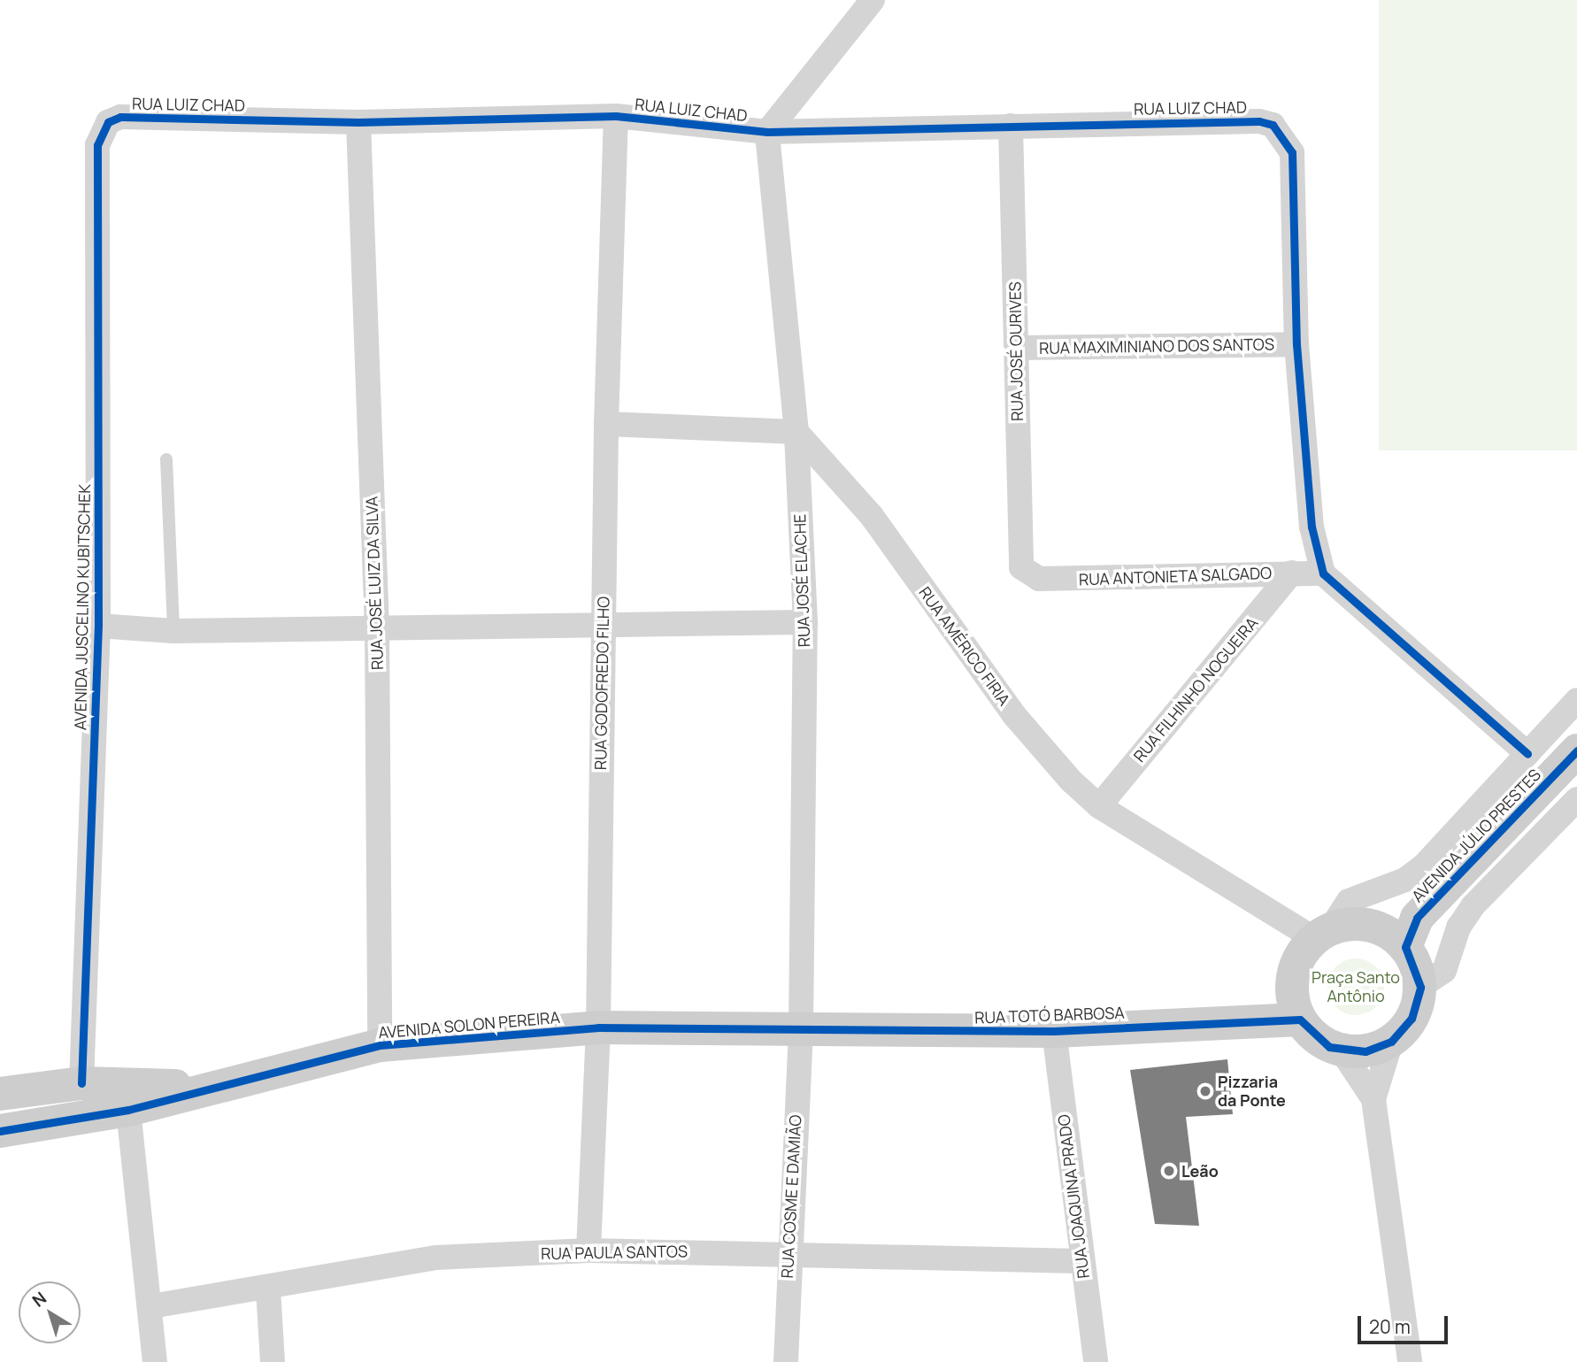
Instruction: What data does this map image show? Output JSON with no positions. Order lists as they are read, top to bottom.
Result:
{
  "streets": {
    "main road": ["AVENIDA JÚLIO PRESTES", "RUA TOTÓ BARBOSA", "AVENIDA SOLON PEREIRA"],
    "street": [
      "RUA LUIZ CHAD",
      "RUA MAXIMINIANO DOS SANTOS",
      "RUA JOSÉ OURIVES",
      "RUA ANTONIETA SALGADO",
      "RUA JOSÉ ELACHE",
      "RUA JOSÉ LUIZ DA SILVA",
      "AVENIDA JUSCELINO KUBITSCHEK",
      "RUA AMÉRICO FIRIA",
      "RUA GODOFREDO FILHO",
      "RUA FILHINHO NOGUEIRA",
      "RUA COSME E DAMIÃO",
      "RUA JOAQUINA PRADO",
      "RUA PAULA SANTOS"
    ]
  },
  "crossings": [
    ["RUA LUIZ CHAD", "RUA MAXIMINIANO DOS SANTOS"],
    ["RUA LUIZ CHAD", "RUA JOSÉ OURIVES"],
    ["RUA LUIZ CHAD", "RUA JOSÉ ELACHE"],
    ["RUA LUIZ CHAD", "RUA JOSÉ LUIZ DA SILVA"],
    ["RUA LUIZ CHAD", "AVENIDA JUSCELINO KUBITSCHEK"],
    ["RUA LUIZ CHAD", "RUA GODOFREDO FILHO"],
    ["RUA MAXIMINIANO DOS SANTOS", "RUA JOSÉ OURIVES"],
    ["RUA JOSÉ OURIVES", "RUA ANTONIETA SALGADO"],
    ["RUA ANTONIETA SALGADO", "RUA FILHINHO NOGUEIRA"],
    ["RUA JOSÉ ELACHE", "RUA AMÉRICO FIRIA"],
    ["RUA JOSÉ ELACHE", "RUA TOTÓ BARBOSA"],
    ["RUA JOSÉ ELACHE", "AVENIDA SOLON PEREIRA"],
    ["RUA JOSÉ ELACHE", "RUA COSME E DAMIÃO"],
    ["RUA JOSÉ LUIZ DA SILVA", "AVENIDA SOLON PEREIRA"],
    ["AVENIDA JUSCELINO KUBITSCHEK", "AVENIDA SOLON PEREIRA"],
    ["RUA AMÉRICO FIRIA", "RUA FILHINHO NOGUEIRA"],
    ["RUA AMÉRICO FIRIA", "AVENIDA JÚLIO PRESTES"],
    ["RUA AMÉRICO FIRIA", "RUA TOTÓ BARBOSA"],
    ["RUA GODOFREDO FILHO", "AVENIDA SOLON PEREIRA"],
    ["RUA GODOFREDO FILHO", "RUA PAULA SANTOS"],
    ["AVENIDA JÚLIO PRESTES", "RUA TOTÓ BARBOSA"],
    ["RUA TOTÓ BARBOSA", "AVENIDA SOLON PEREIRA"],
    ["RUA TOTÓ BARBOSA", "RUA COSME E DAMIÃO"],
    ["RUA TOTÓ BARBOSA", "RUA JOAQUINA PRADO"],
    ["AVENIDA SOLON PEREIRA", "RUA COSME E DAMIÃO"],
    ["RUA COSME E DAMIÃO", "RUA PAULA SANTOS"],
    ["RUA JOAQUINA PRADO", "RUA PAULA SANTOS"]
  ],
  "parks": ["Praça Santo Antônio"],
  "places": ["Pizzaria da Ponte", "Leão"],
  "scale_bar": "20 m",
  "north": "top left"
}
